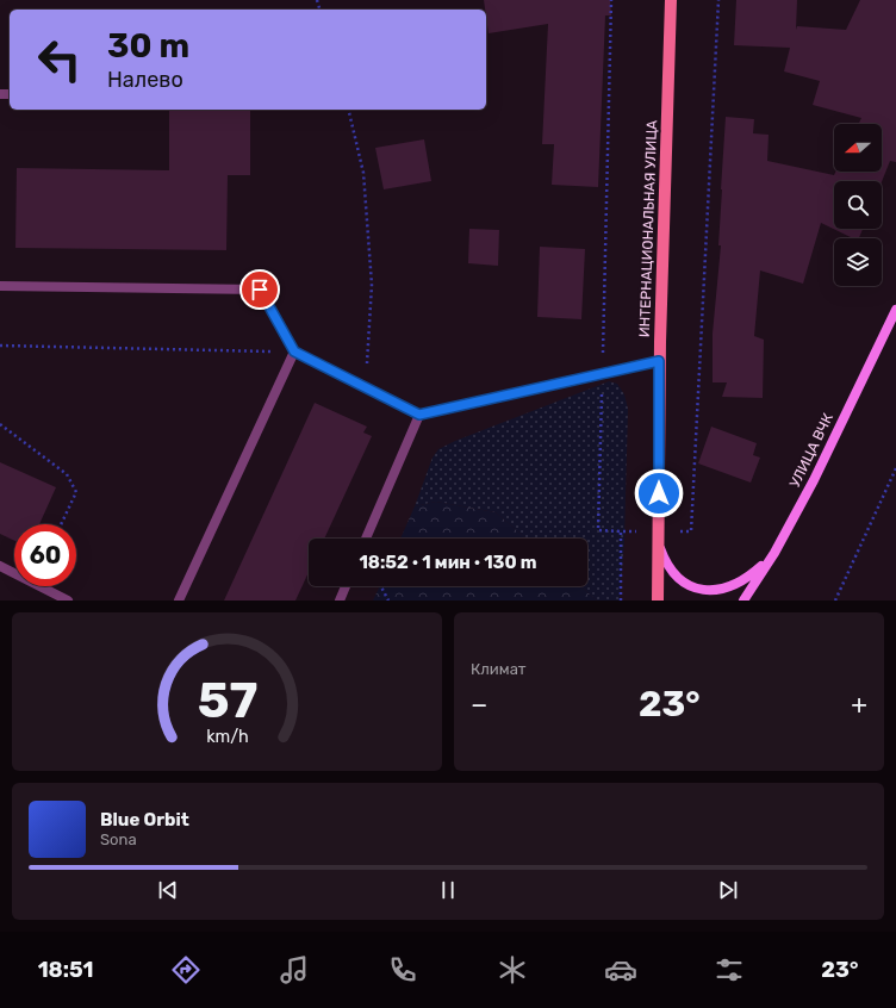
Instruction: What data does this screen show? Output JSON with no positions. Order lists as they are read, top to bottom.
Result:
{
  "streets": {
    "main road": ["ИНТЕРНАЦИОНАЛЬНАЯ УЛИЦА", "УЛИЦА ВЧК"]
  },
  "north": "left",
  "page": {
    "turn": ["30 m", "Налево"],
    "limit": "60",
    "trip": "18:52 · 1 мин · 130 m",
    "tile": "Климат",
    "heat": ["−", "23°", "+"],
    "song": ["Blue Orbit", "Sona"],
    "tabs": ["18:51", "23°"],
    "gauge": ["57", "km/h"]
  }
}
